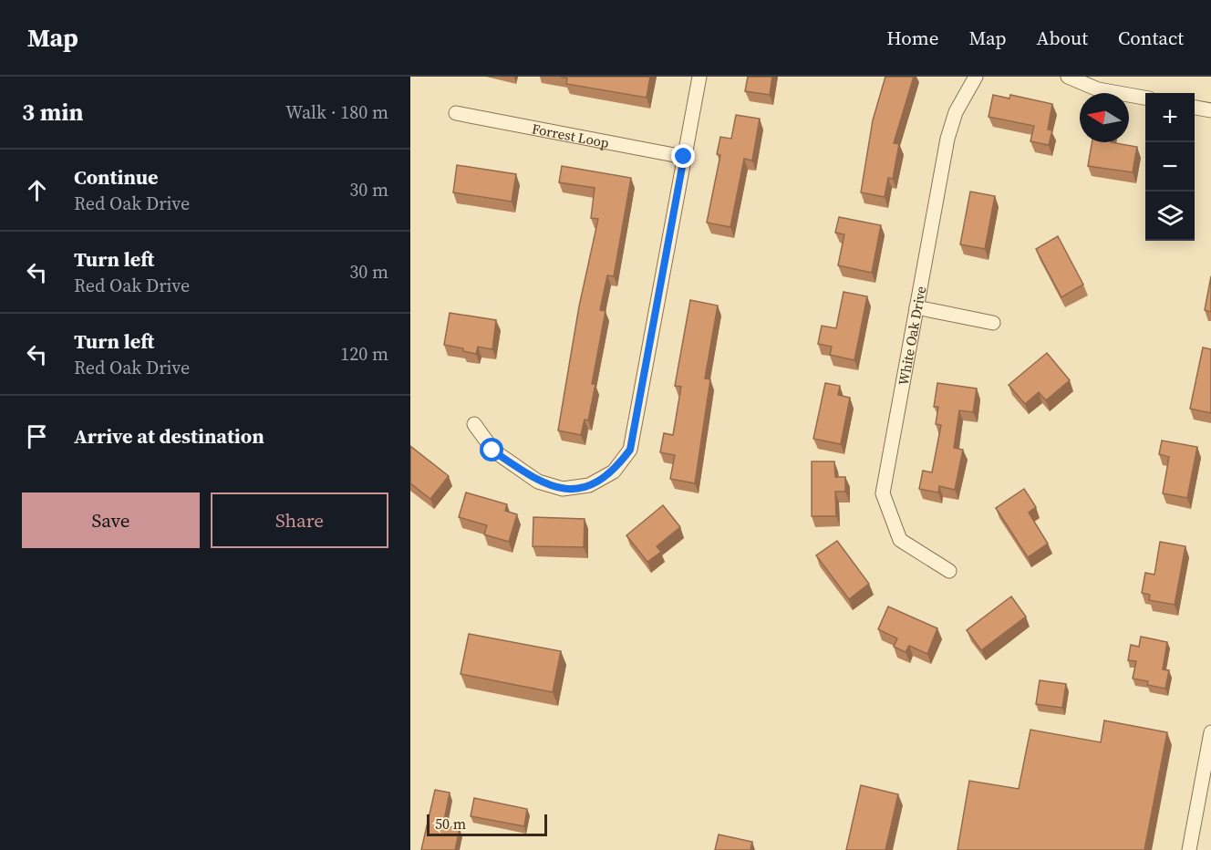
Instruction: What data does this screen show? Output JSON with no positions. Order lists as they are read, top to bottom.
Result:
{
  "streets": {
    "street": ["Forrest Loop", "White Oak Drive"]
  },
  "scale_bar": "50 m",
  "north": "left",
  "page": {
    "header": "Map",
    "nav": [
      "Home",
      "Map",
      "About",
      "Contact"
    ],
    "heading": ["3 min", "Walk · 180 m"],
    "map_buttons": ["+", "−"],
    "list": [
      ["Continue", "Red Oak Drive", "30 m"],
      ["Turn left", "Red Oak Drive", "30 m"],
      ["Turn left", "Red Oak Drive", "120 m"],
      "Arrive at destination"
    ],
    "buttons": ["Save", "Share"],
    "scale": "50 m"
  }
}
